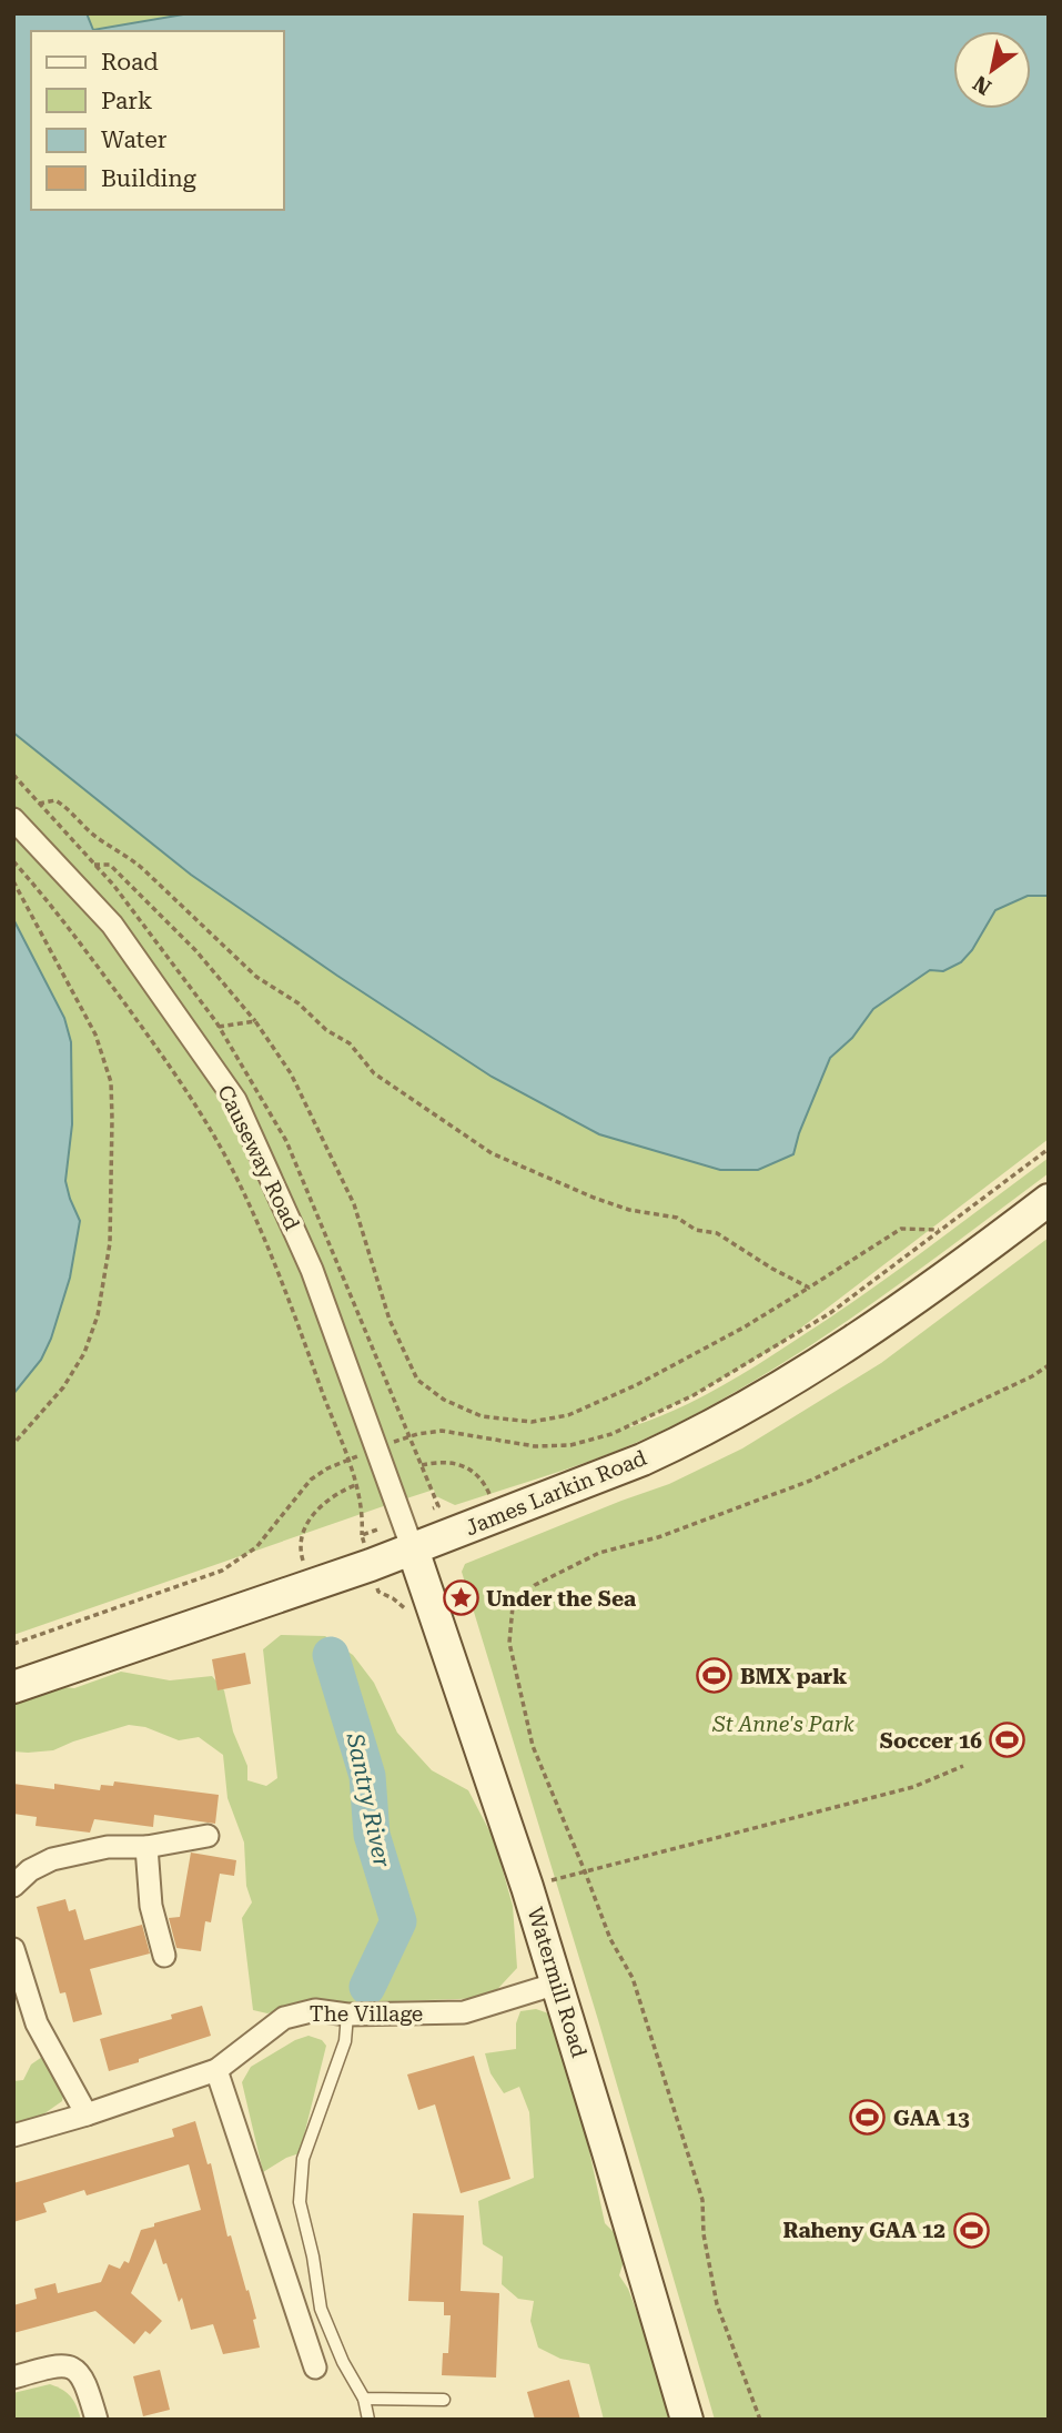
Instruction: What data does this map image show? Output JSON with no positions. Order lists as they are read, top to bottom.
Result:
{
  "streets": {
    "main road": ["James Larkin Road", "Watermill Road"],
    "street": ["Causeway Road", "The Village"]
  },
  "crossings": [
    ["Causeway Road", "James Larkin Road"],
    ["Causeway Road", "Watermill Road"],
    ["James Larkin Road", "Watermill Road"],
    ["Watermill Road", "The Village"]
  ],
  "water": ["Santry River"],
  "parks": ["St Anne's Park"],
  "places": {
    "place": ["Under the Sea"],
    "sports": [
      "BMX park",
      "Soccer 16",
      "GAA 13",
      "Raheny GAA 12"
    ]
  },
  "legend": [
    "Road",
    "Park",
    "Water",
    "Building"
  ],
  "north": "bottom left"
}
